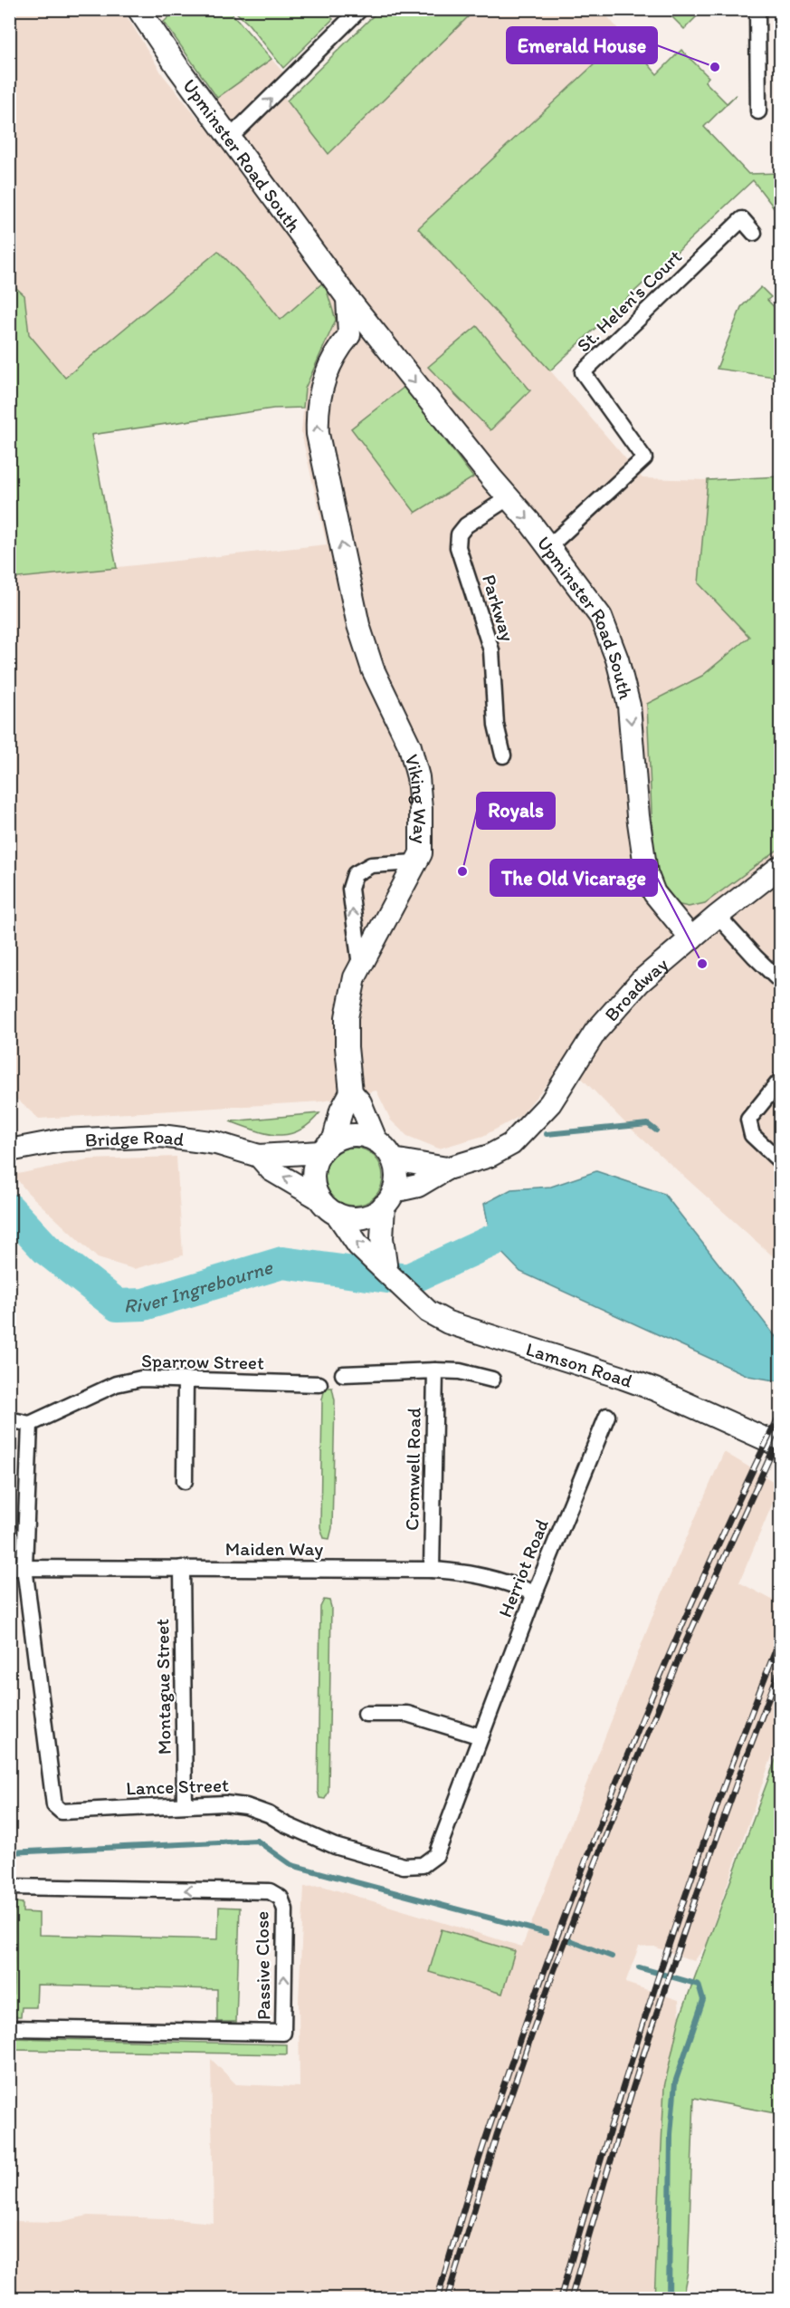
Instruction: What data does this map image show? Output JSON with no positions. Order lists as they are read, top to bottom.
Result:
{
  "streets": {
    "street": [
      "Upminster Road South",
      "St. Helen's Court",
      "Parkway",
      "Viking Way",
      "Broadway",
      "Bridge Road",
      "Sparrow Street",
      "Lamson Road",
      "Cromwell Road",
      "Maiden Way",
      "Herriot Road",
      "Montague Street",
      "Lance Street",
      "Passive Close"
    ]
  },
  "crossings": [
    ["Upminster Road South", "St. Helen's Court"],
    ["Upminster Road South", "Parkway"],
    ["Upminster Road South", "Broadway"],
    ["Bridge Road", "Lamson Road"],
    ["Cromwell Road", "Maiden Way"],
    ["Maiden Way", "Herriot Road"],
    ["Maiden Way", "Montague Street"],
    ["Maiden Way", "Lance Street"],
    ["Herriot Road", "Lance Street"],
    ["Montague Street", "Lance Street"]
  ],
  "one_way": ["Upminster Road South", "Viking Way"],
  "water": ["River Ingrebourne"],
  "places": ["Emerald House", "Royals", "The Old Vicarage"]
}
